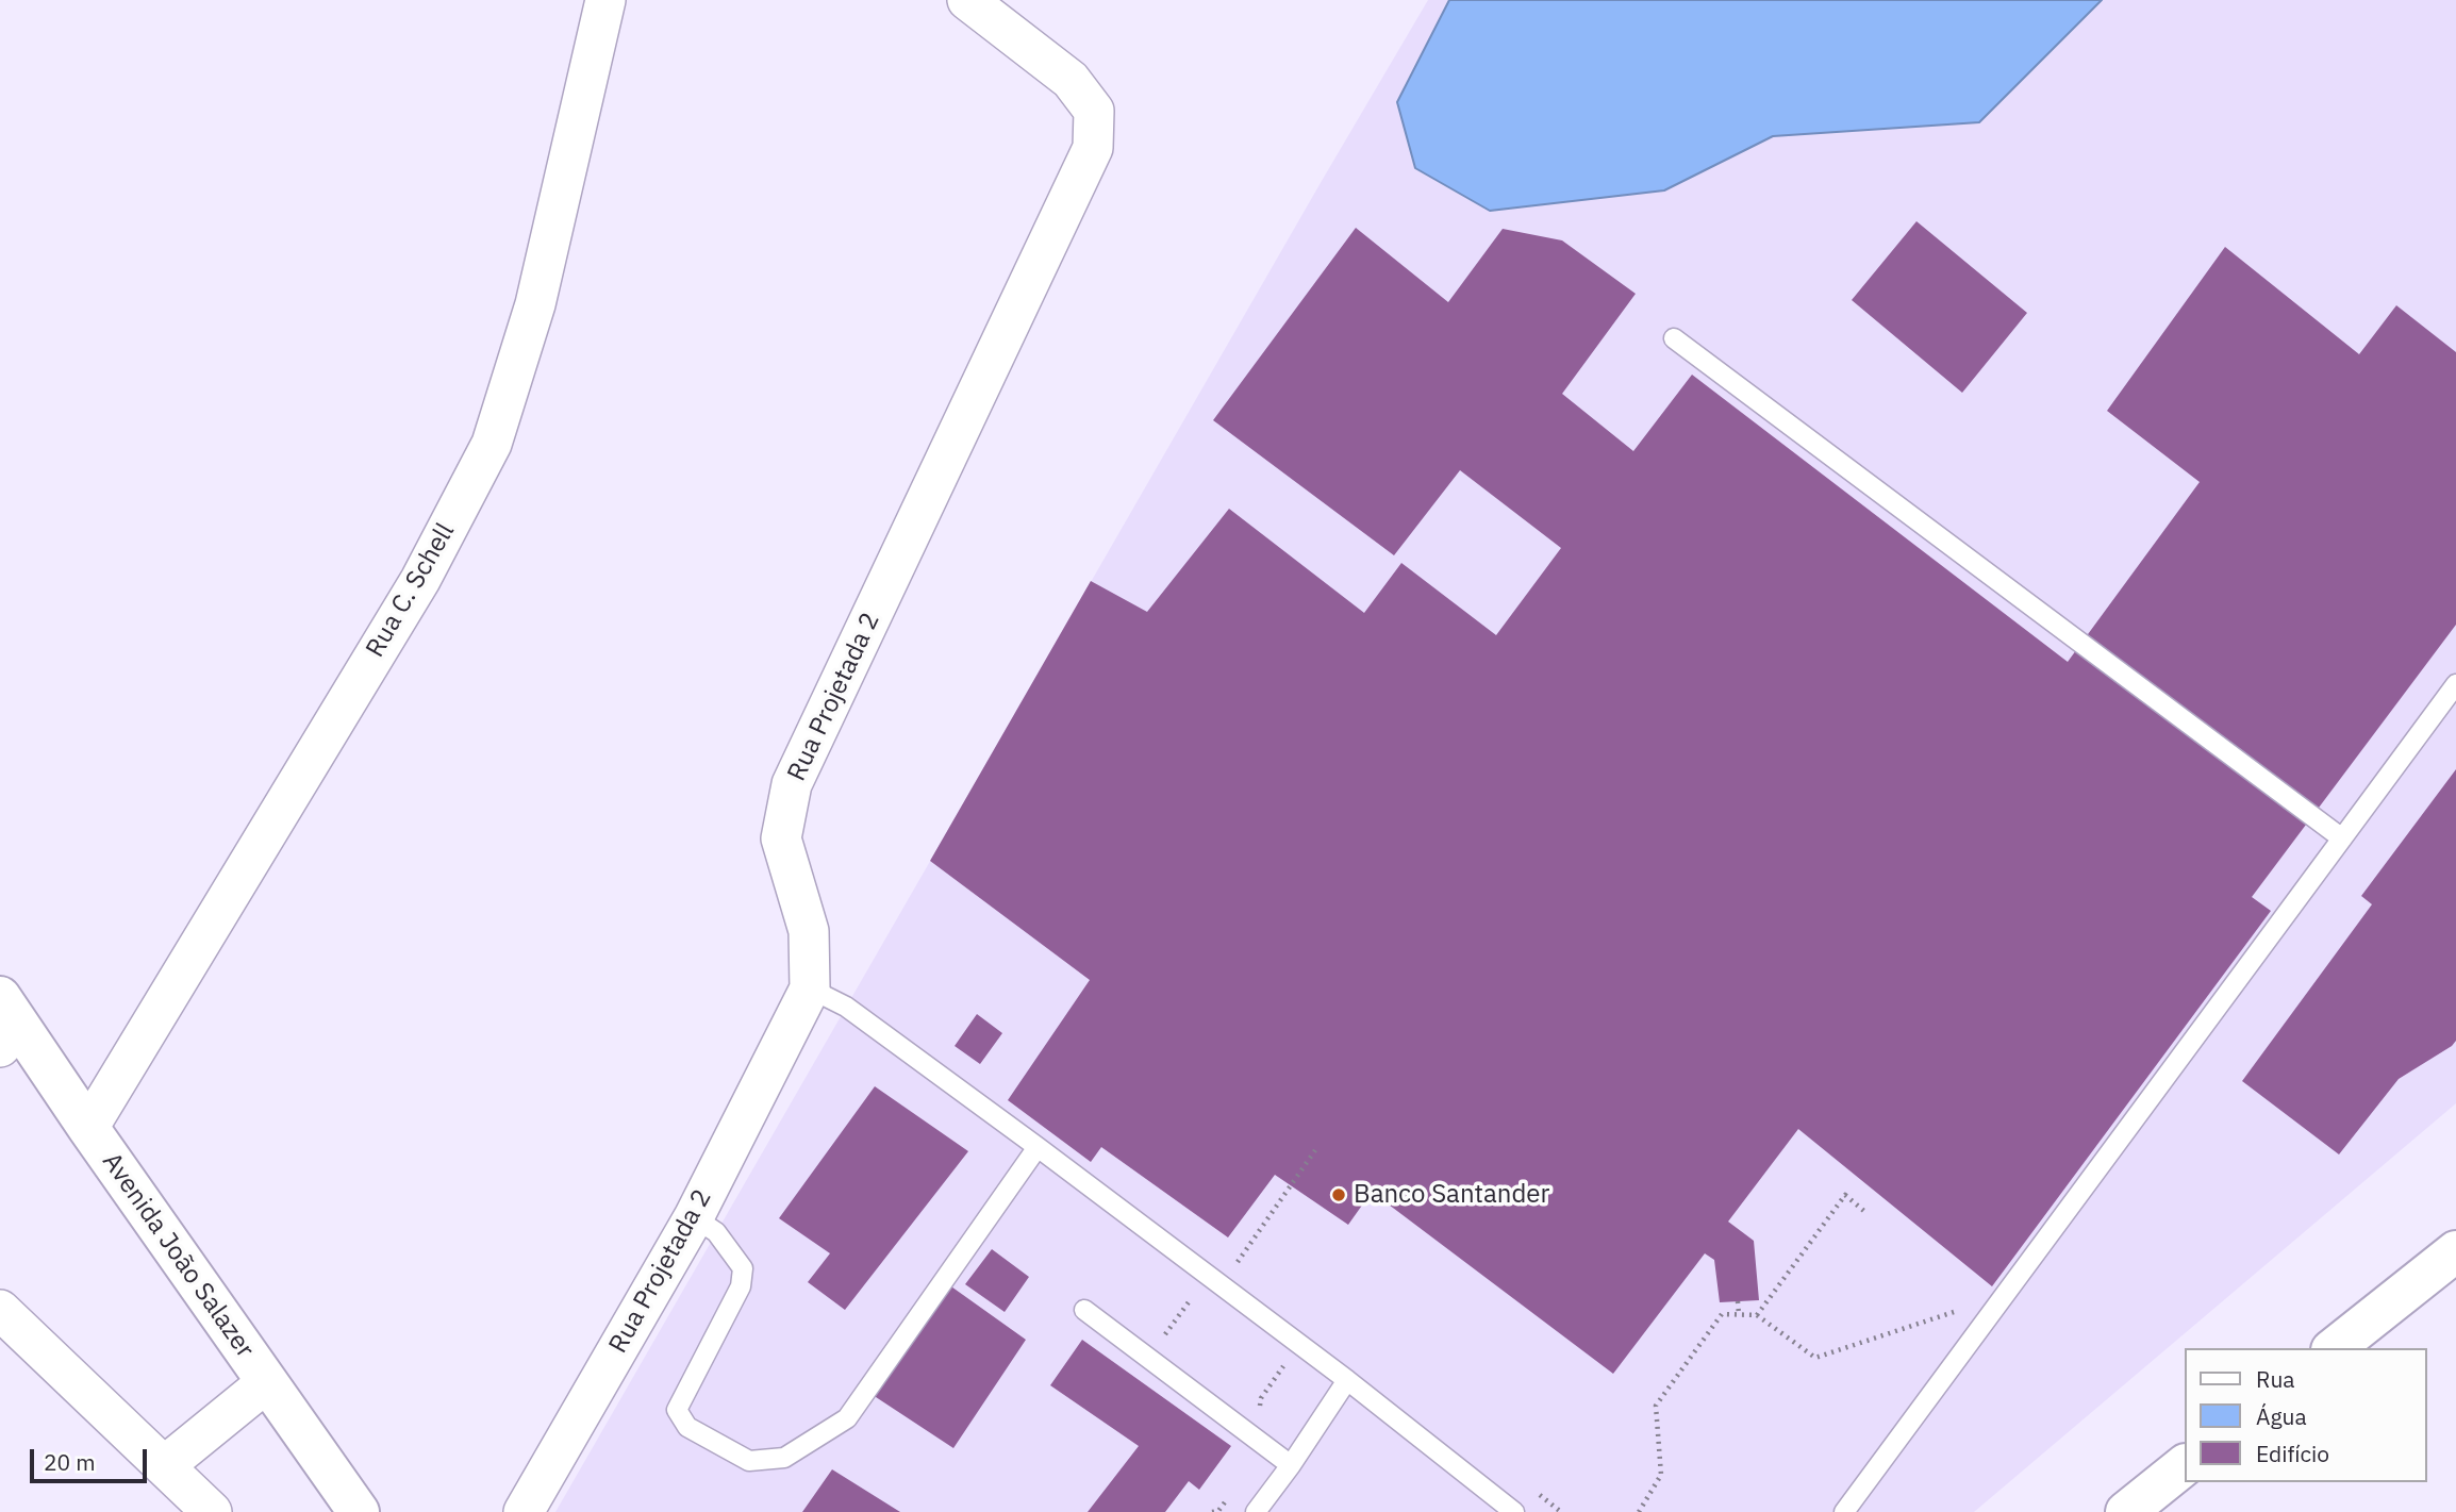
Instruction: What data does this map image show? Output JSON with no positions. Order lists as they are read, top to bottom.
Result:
{
  "streets": {
    "street": ["Rua C. Schell", "Rua Projetada 2", "Avenida João Salazer"]
  },
  "crossings": [
    ["Rua C. Schell", "Avenida João Salazer"]
  ],
  "places": ["Banco Santander"],
  "legend": ["Rua", "Água", "Edifício"],
  "scale_bar": "20 m"
}
